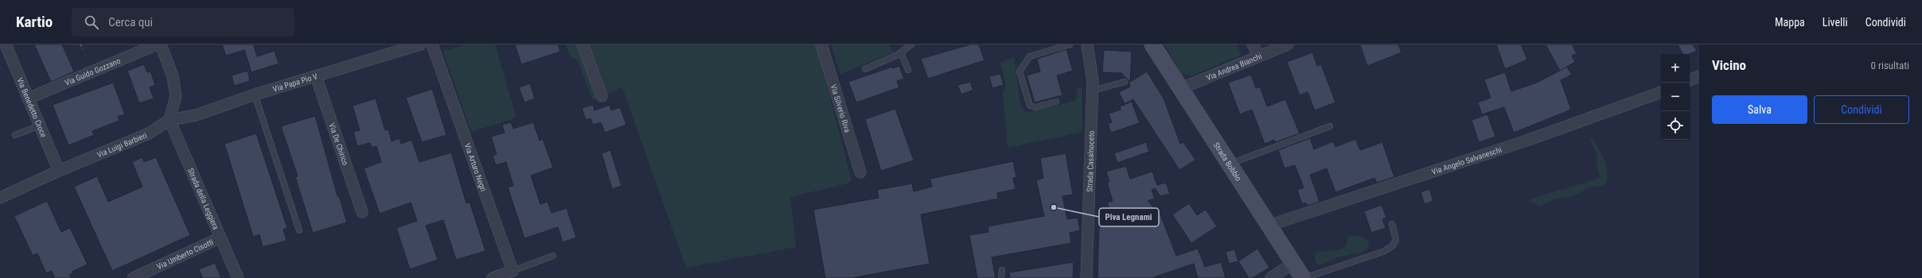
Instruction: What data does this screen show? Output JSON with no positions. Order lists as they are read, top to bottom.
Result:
{
  "streets": {
    "main road": ["Strada Bobbio"],
    "street": [
      "Via Andrea Bianchi",
      "Via Guido Gozzano",
      "Via Papa Pio V",
      "Via Benedetto Croce",
      "Via Silverio Riva",
      "Via Luigi Barbieri",
      "Via De Chirico",
      "Via Angelo Salvaneschi",
      "Strada Casalnoceto",
      "Via Arturo Negri",
      "Strada della Leggiera",
      "Via Umberto Cisotti"
    ]
  },
  "crossings": [
    ["Via Andrea Bianchi", "Strada Bobbio"],
    ["Via Guido Gozzano", "Via Benedetto Croce"],
    ["Via Papa Pio V", "Via Luigi Barbieri"],
    ["Via Papa Pio V", "Via De Chirico"],
    ["Via Papa Pio V", "Strada della Leggiera"],
    ["Via Benedetto Croce", "Via Luigi Barbieri"],
    ["Via Luigi Barbieri", "Strada della Leggiera"],
    ["Via Angelo Salvaneschi", "Strada Bobbio"],
    ["Strada della Leggiera", "Via Umberto Cisotti"]
  ],
  "places": ["Piva Legnami"],
  "page": {
    "header": "Kartio",
    "search": "Cerca qui",
    "nav": ["Mappa", "Livelli", "Condividi"],
    "heading": ["Vicino", "0 risultati"],
    "map_buttons": ["+", "−"],
    "buttons": ["Salva", "Condividi"]
  }
}
